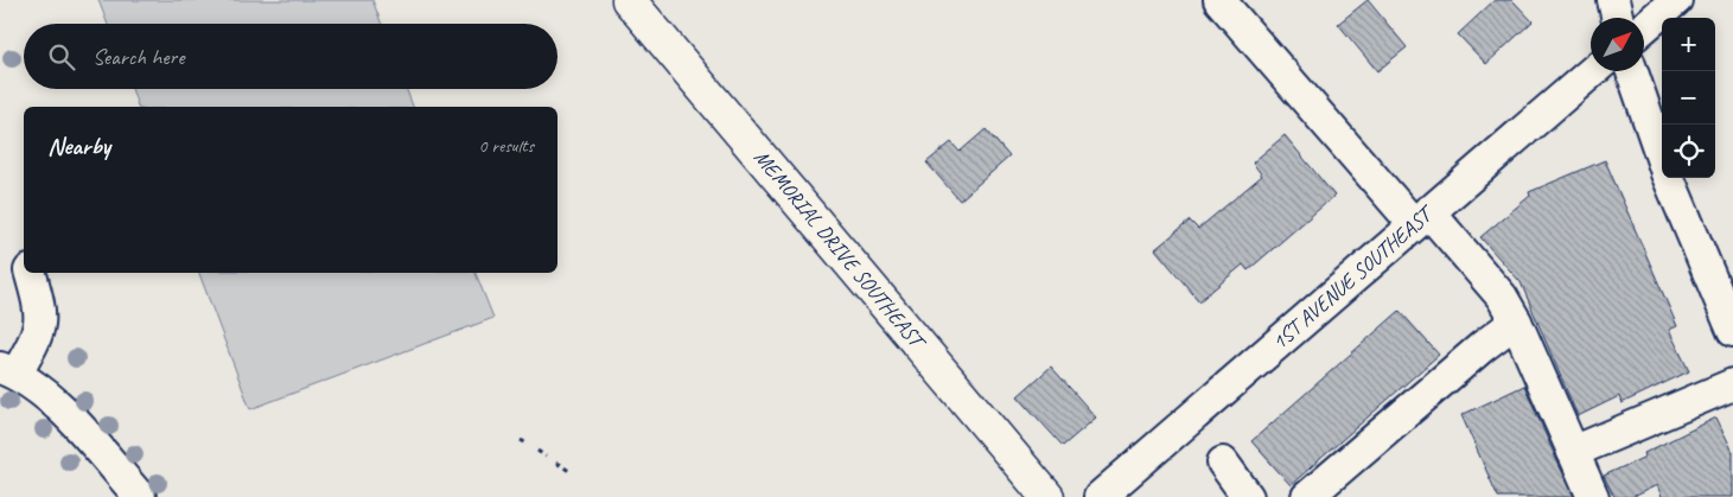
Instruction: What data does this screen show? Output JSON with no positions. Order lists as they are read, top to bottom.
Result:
{
  "streets": {
    "main road": ["MEMORIAL DRIVE SOUTHEAST"],
    "street": ["1ST AVENUE SOUTHEAST"]
  },
  "north": "top right",
  "page": {
    "map_buttons": ["+", "−"],
    "search": "Search here",
    "heading": ["Nearby", "0 results"]
  }
}
